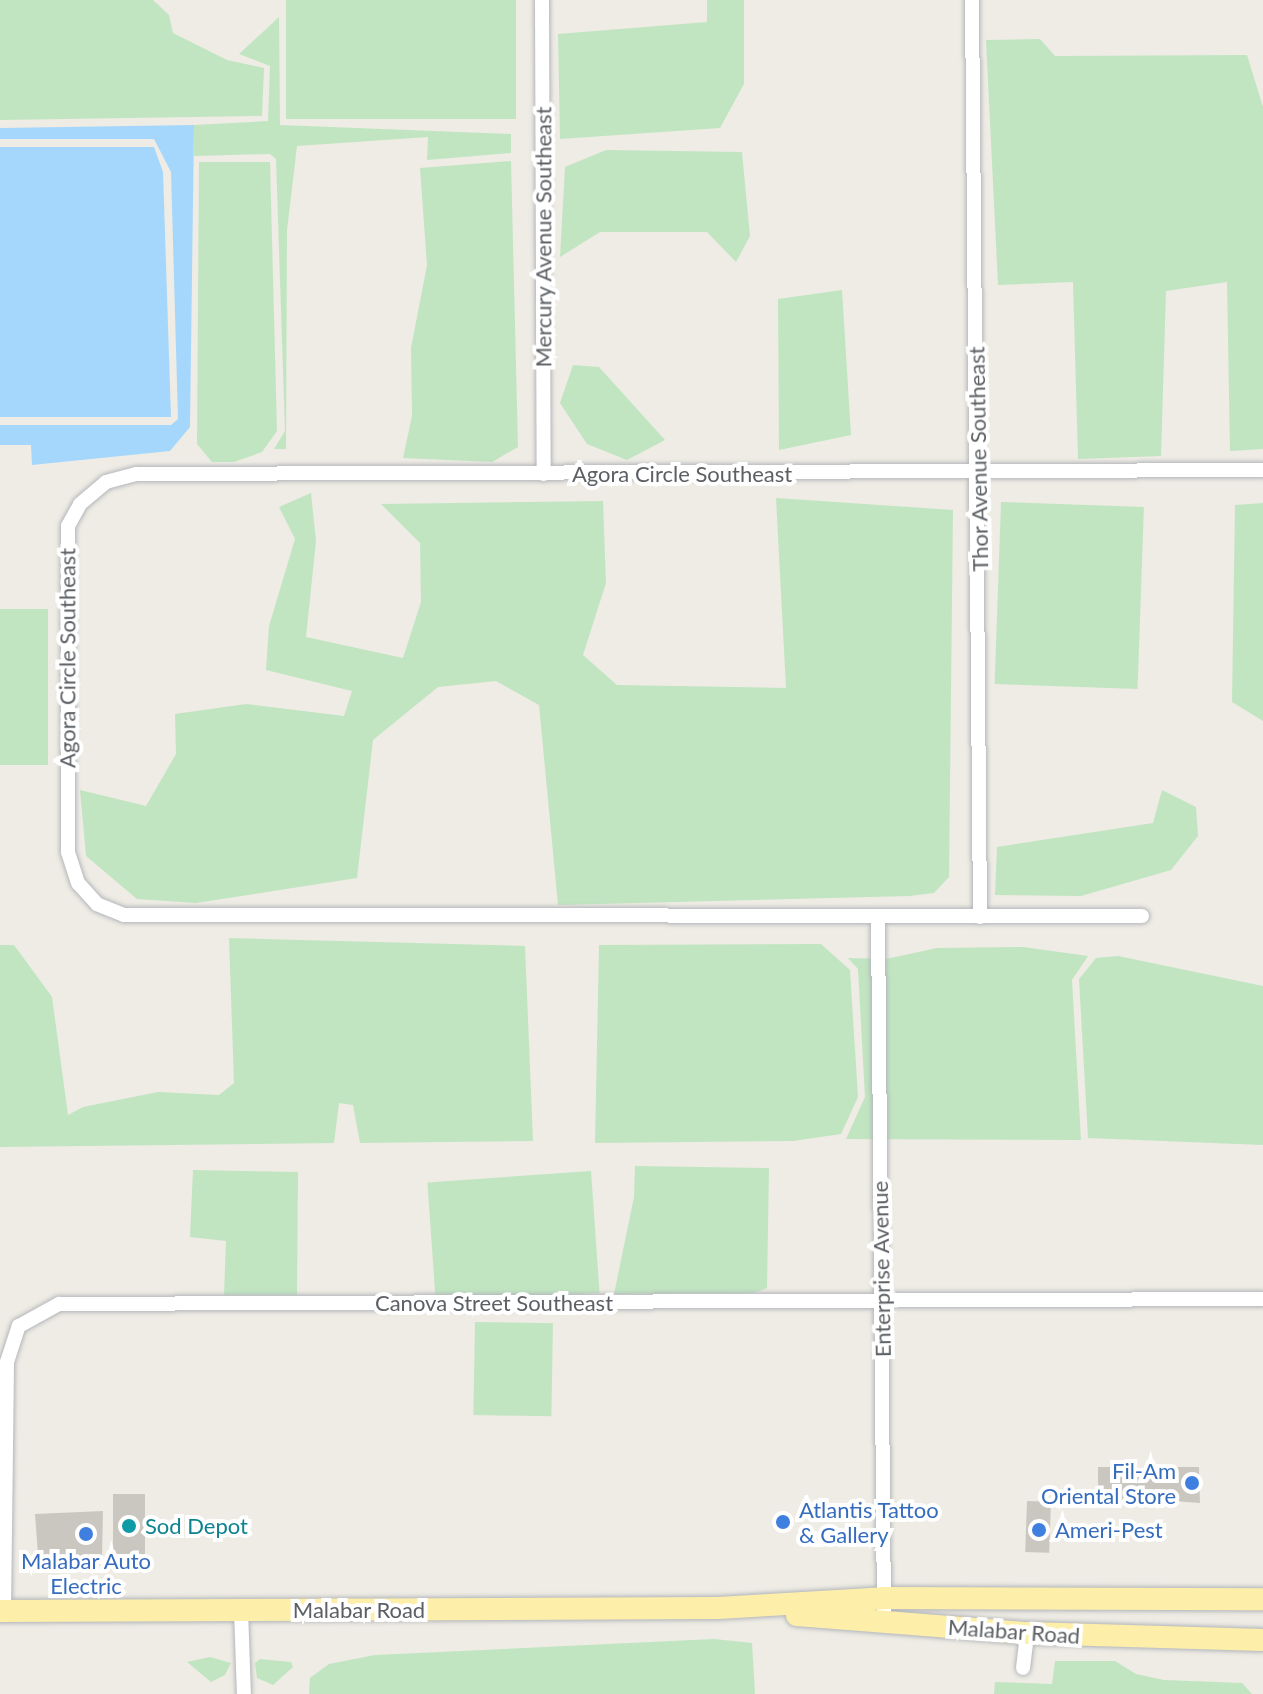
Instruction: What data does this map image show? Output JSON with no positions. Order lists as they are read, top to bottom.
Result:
{
  "streets": {
    "main road": ["Malabar Road"],
    "street": [
      "Mercury Avenue Southeast",
      "Thor Avenue Southeast",
      "Agora Circle Southeast",
      "Enterprise Avenue",
      "Canova Street Southeast"
    ]
  },
  "crossings": [
    ["Mercury Avenue Southeast", "Agora Circle Southeast"],
    ["Thor Avenue Southeast", "Agora Circle Southeast"],
    ["Agora Circle Southeast", "Enterprise Avenue"],
    ["Enterprise Avenue", "Canova Street Southeast"],
    ["Enterprise Avenue", "Malabar Road"],
    ["Canova Street Southeast", "Malabar Road"]
  ],
  "places": [
    "Fil-Am Oriental Store",
    "Atlantis Tattoo & Gallery",
    "Sod Depot",
    "Ameri-Pest",
    "Malabar Auto Electric"
  ]
}
